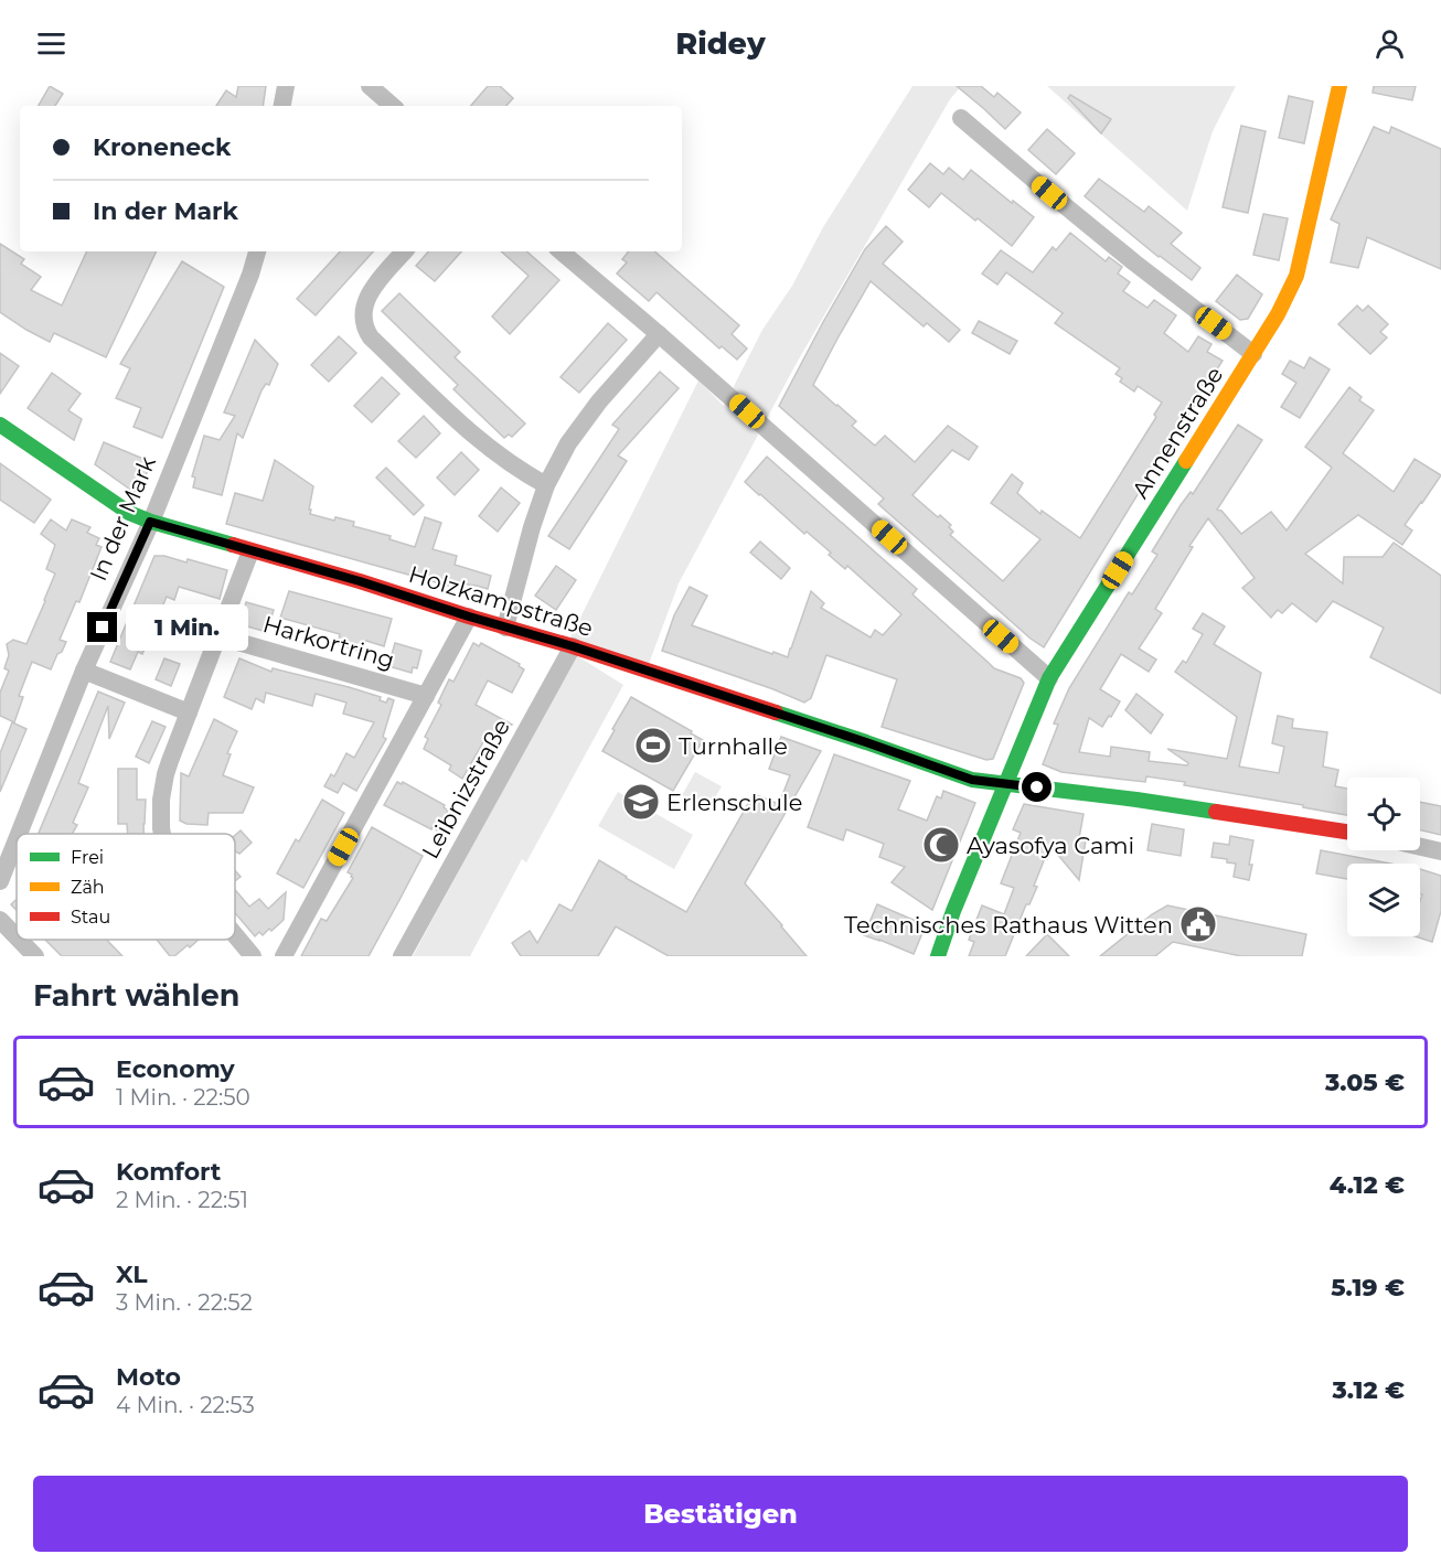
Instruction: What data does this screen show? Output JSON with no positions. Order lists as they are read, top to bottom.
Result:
{
  "streets": {
    "street": [
      "Annenstraße",
      "In der Mark",
      "Holzkampstraße",
      "Harkortring",
      "Leibnizstraße"
    ]
  },
  "crossings": [
    ["Annenstraße", "Holzkampstraße"],
    ["In der Mark", "Holzkampstraße"],
    ["Holzkampstraße", "Leibnizstraße"]
  ],
  "places": {
    "sports": ["Turnhalle"],
    "school or university": ["Erlenschule"],
    "mosque": ["Ayasofya Cami"],
    "public building": ["Technisches Rathaus Witten"]
  },
  "legend": ["Frei", "Zäh", "Stau"],
  "page": {
    "header": "Ridey",
    "banner": ["Kroneneck", "In der Mark"],
    "bubble": "1 Min.",
    "heading": "Fahrt wählen",
    "list": [
      {
        "name": "Economy",
        "note": "1 Min. · 22:50",
        "value": "3.05 €"
      },
      {
        "name": "Komfort",
        "note": "2 Min. · 22:51",
        "value": "4.12 €"
      },
      {
        "name": "XL",
        "note": "3 Min. · 22:52",
        "value": "5.19 €"
      },
      {
        "name": "Moto",
        "note": "4 Min. · 22:53",
        "value": "3.12 €"
      }
    ],
    "buttons": "Bestätigen"
  }
}
